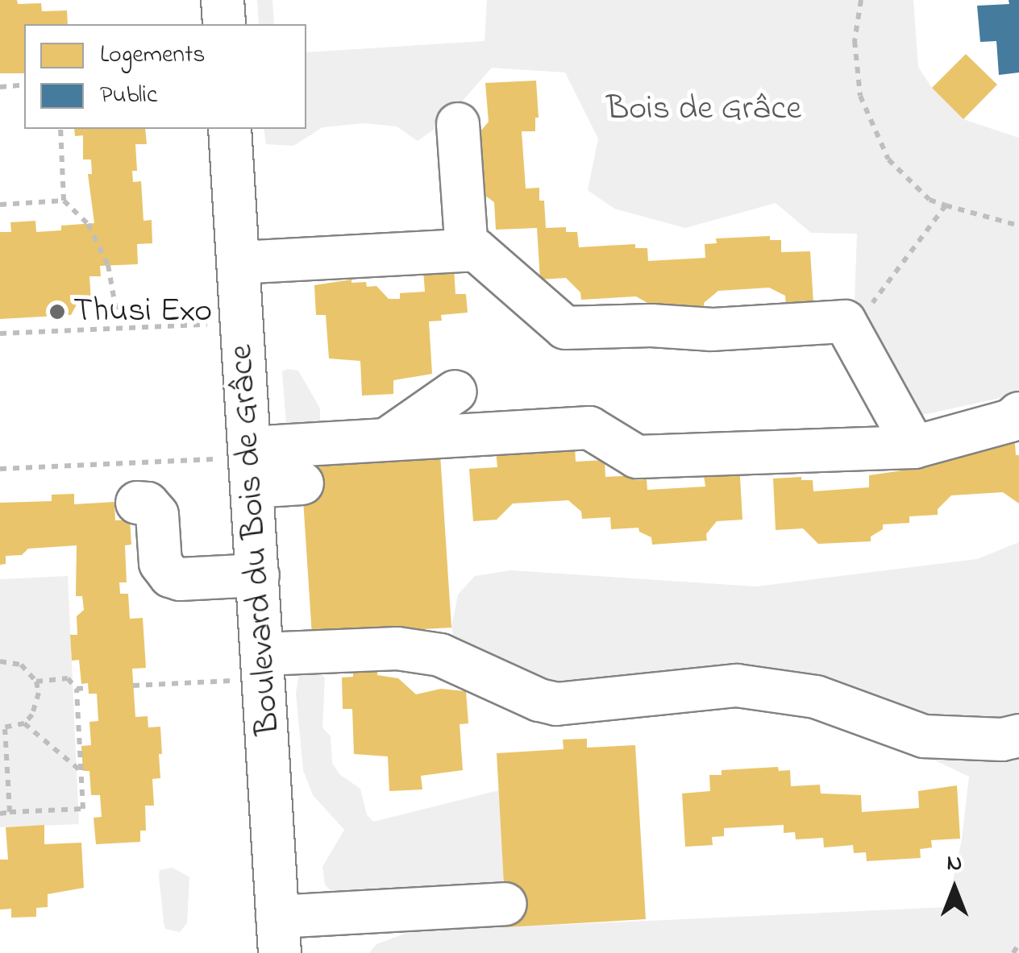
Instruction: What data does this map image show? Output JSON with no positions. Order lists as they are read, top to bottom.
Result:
{
  "streets": {
    "street": ["Boulevard du Bois de Grâce"]
  },
  "parks": ["Bois de Grâce"],
  "places": ["Thusi Exo"],
  "legend": ["Logements", "Public"],
  "north": "top"
}
